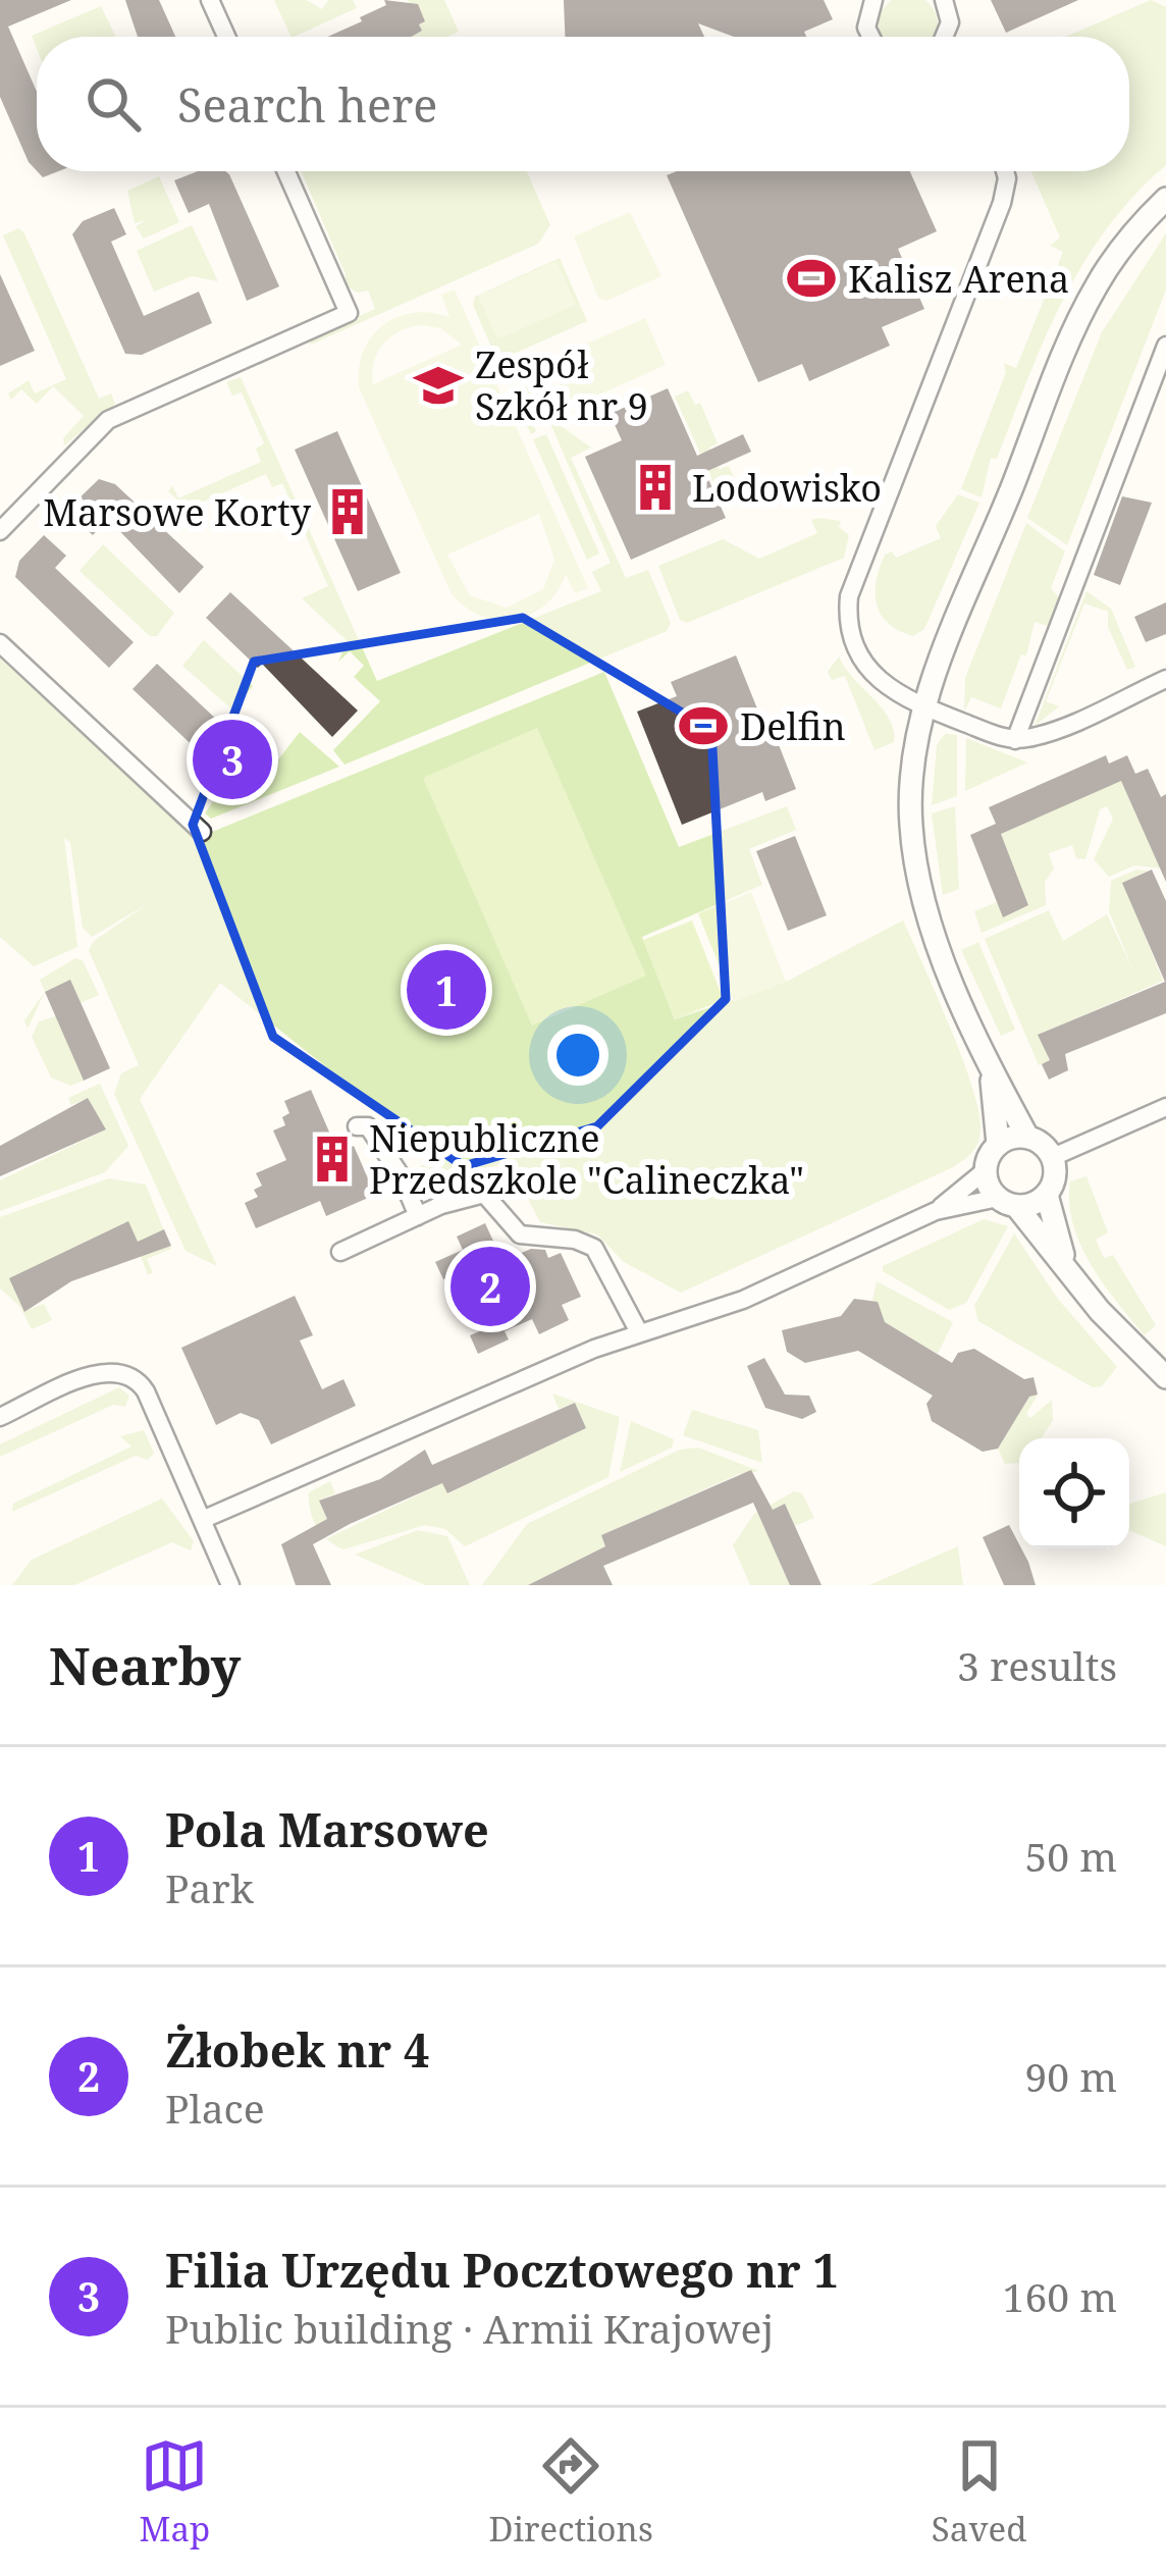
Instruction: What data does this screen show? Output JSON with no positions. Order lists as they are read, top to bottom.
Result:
{
  "places": {
    "sports": ["Kalisz Arena", "Delfin"],
    "school or university": ["Zespół Szkół nr 9"],
    "building": ["Lodowisko", "Marsowe Korty", "Niepubliczne Przedszkole \"Calineczka\""]
  },
  "page": {
    "search": "Search here",
    "pins": ["3", "1", "2"],
    "heading": ["Nearby", "3 results"],
    "list": [
      {
        "mark": "1",
        "name": "Pola Marsowe",
        "note": "Park",
        "value": "50 m"
      },
      {
        "mark": "2",
        "name": "Żłobek nr 4",
        "note": "Place",
        "value": "90 m"
      },
      {
        "mark": "3",
        "name": "Filia Urzędu Pocztowego nr 1",
        "note": "Public building · Armii Krajowej",
        "value": "160 m"
      }
    ],
    "nav": ["Map", "Directions", "Saved"]
  }
}
